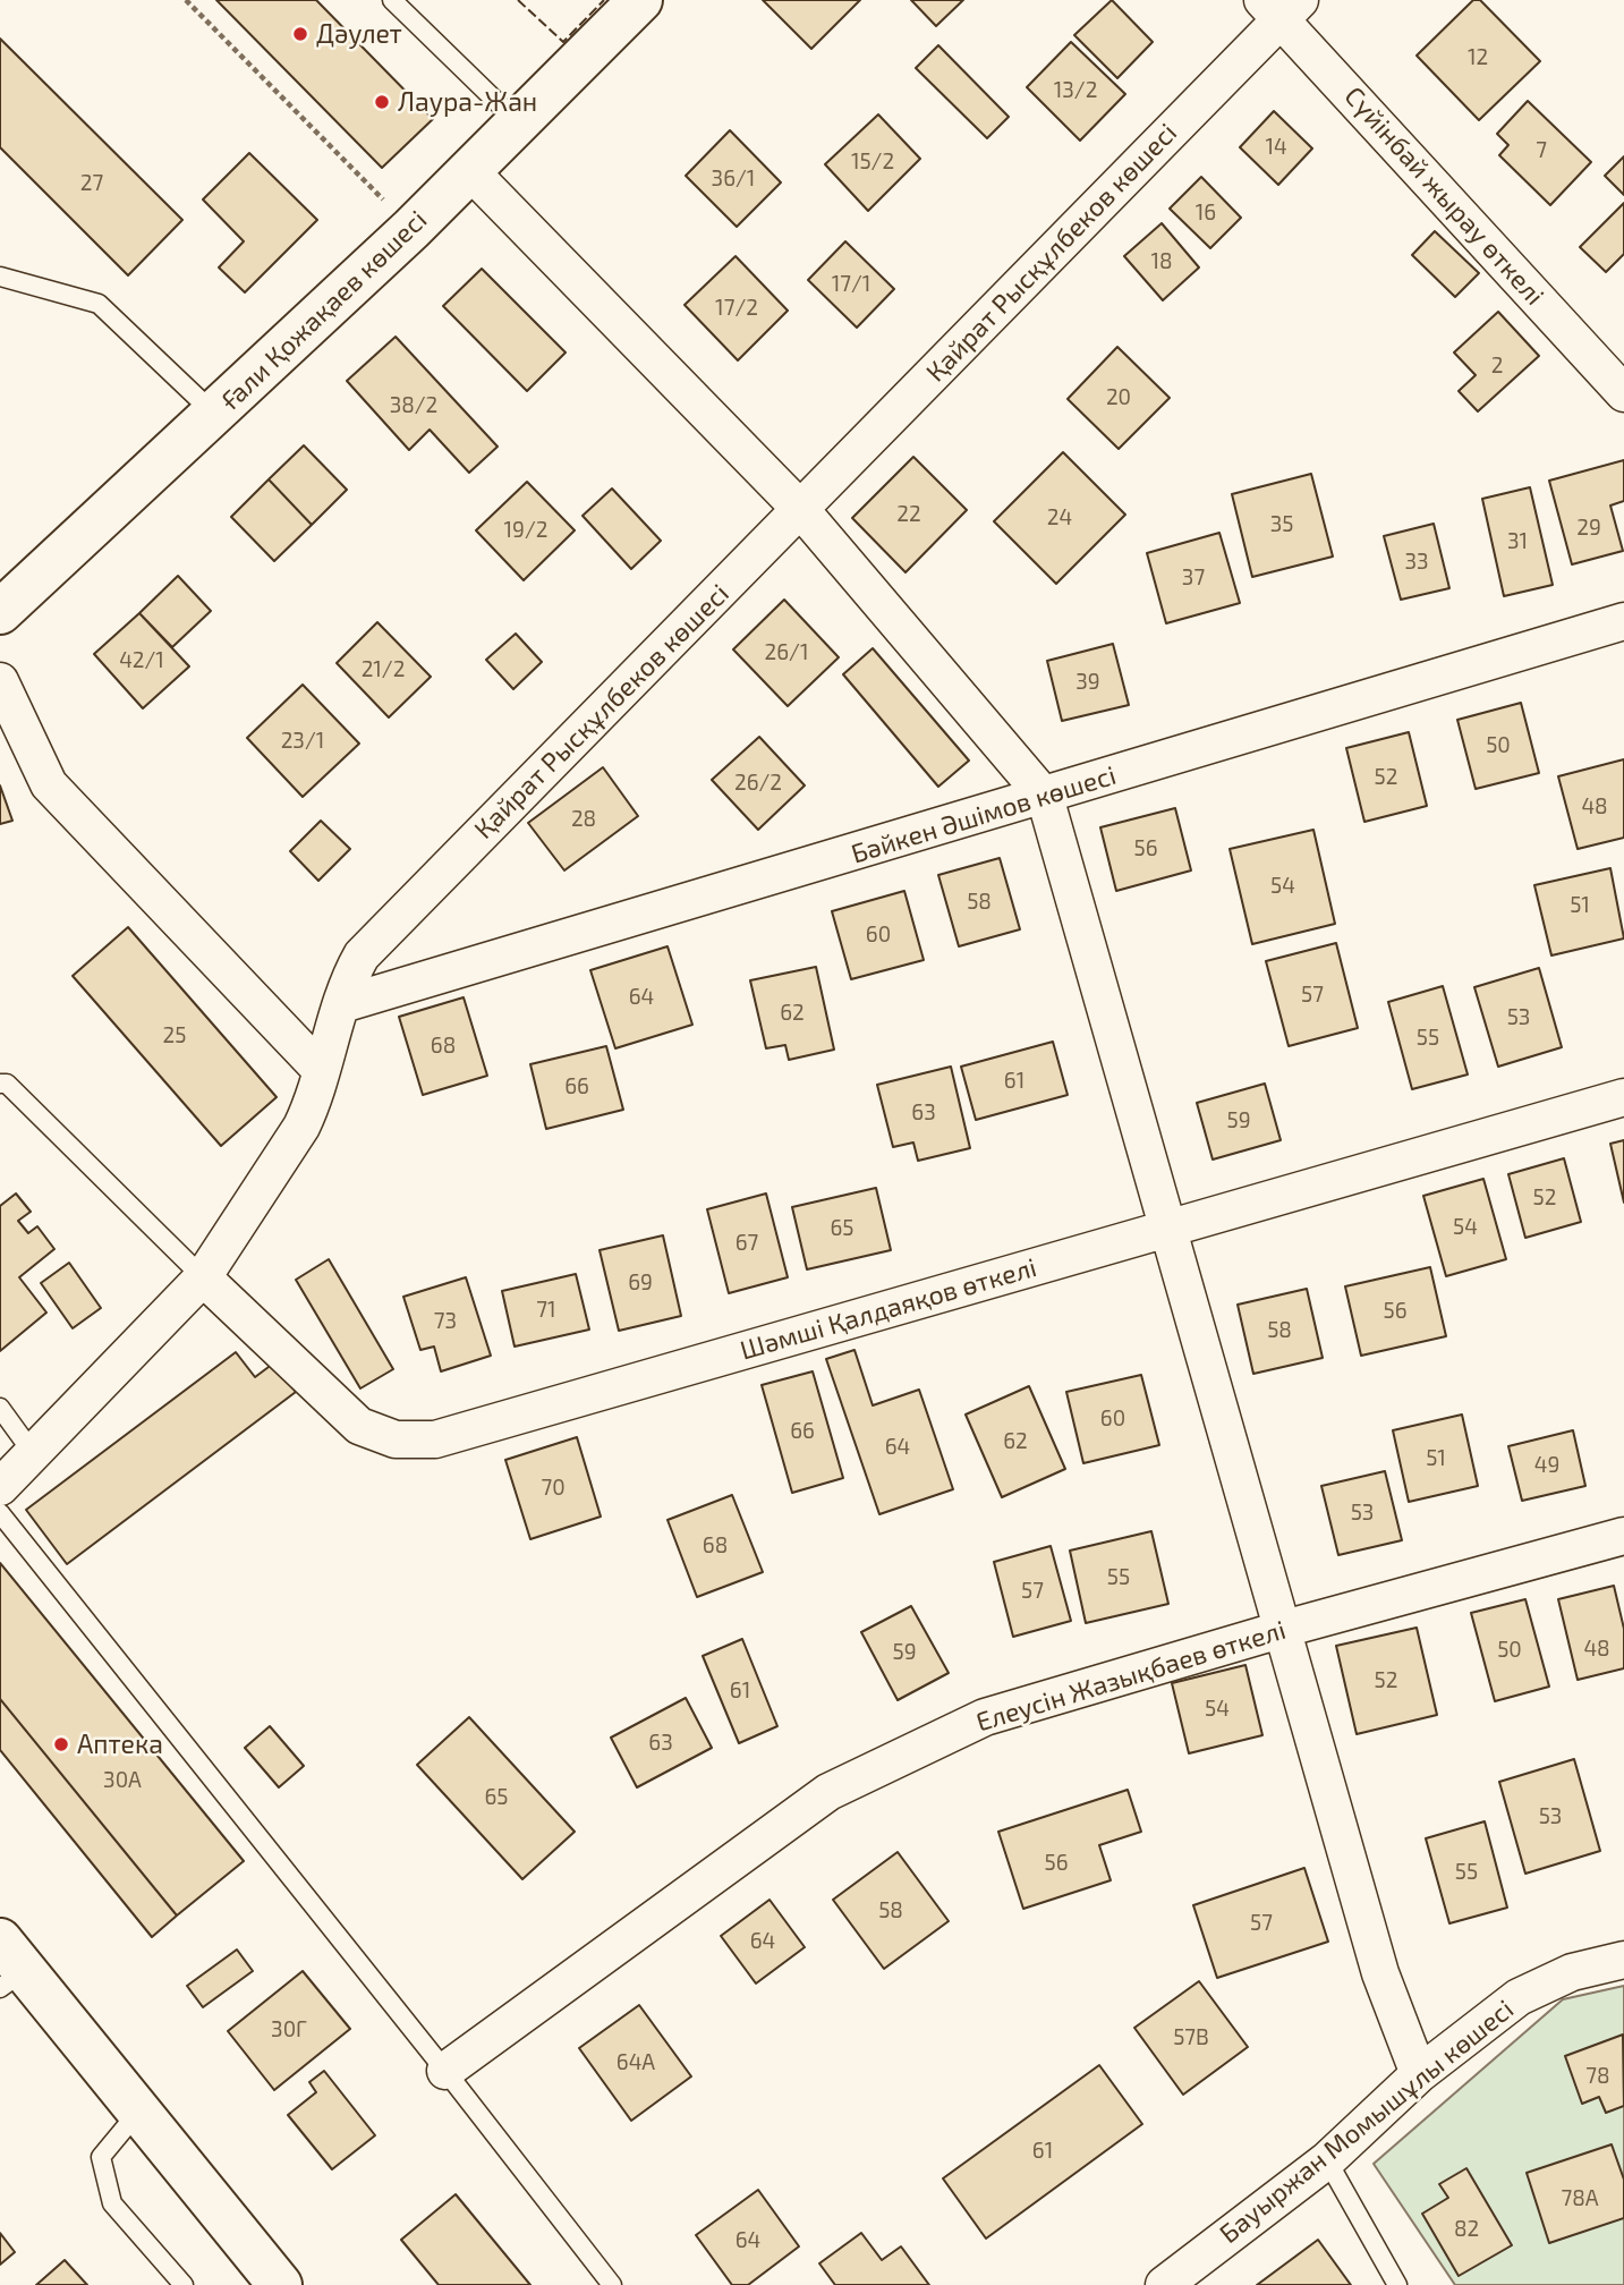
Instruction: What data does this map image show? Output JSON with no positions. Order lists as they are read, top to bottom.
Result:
{
  "streets": {
    "street": [
      "Сүйінбай жырау өткелі",
      "Қайрат Рысқұлбеков көшесі",
      "Ғали Қожақаев көшесі",
      "Бәйкен Әшімов көшесі",
      "Шәмші Қалдаяқов өткелі",
      "Елеусін Жазықбаев өткелі",
      "Бауыржан Момышұлы көшесі"
    ]
  },
  "crossings": [
    ["Сүйінбай жырау өткелі", "Қайрат Рысқұлбеков көшесі"],
    ["Қайрат Рысқұлбеков көшесі", "Бәйкен Әшімов көшесі"],
    ["Қайрат Рысқұлбеков көшесі", "Шәмші Қалдаяқов өткелі"]
  ],
  "places": ["Дәулет", "Лаура-Жан", "Аптека"],
  "house_numbers": [
    "12",
    "13/2",
    "14",
    "7",
    "15/2",
    "36/1",
    "27",
    "16",
    "18",
    "17/1",
    "17/2",
    "2",
    "20",
    "38/2",
    "22",
    "24",
    "35",
    "29",
    "19/2",
    "31",
    "33",
    "37",
    "26/1",
    "42/1",
    "21/2",
    "39",
    "23/1",
    "50",
    "52",
    "26/2",
    "48",
    "28",
    "56",
    "54",
    "58",
    "51",
    "60",
    "57",
    "64",
    "62",
    "53",
    "25",
    "55",
    "68",
    "61",
    "66",
    "63",
    "59",
    "52",
    "54",
    "65",
    "67",
    "69",
    "71",
    "56",
    "73",
    "58",
    "60",
    "66",
    "62",
    "64",
    "51",
    "49",
    "70",
    "53",
    "68",
    "55",
    "57",
    "48",
    "50",
    "59",
    "52",
    "61",
    "54",
    "63",
    "30А",
    "65",
    "53",
    "56",
    "55",
    "58",
    "57",
    "64",
    "30Г",
    "57В",
    "64А",
    "78",
    "61",
    "78А",
    "82",
    "64"
  ]
}
